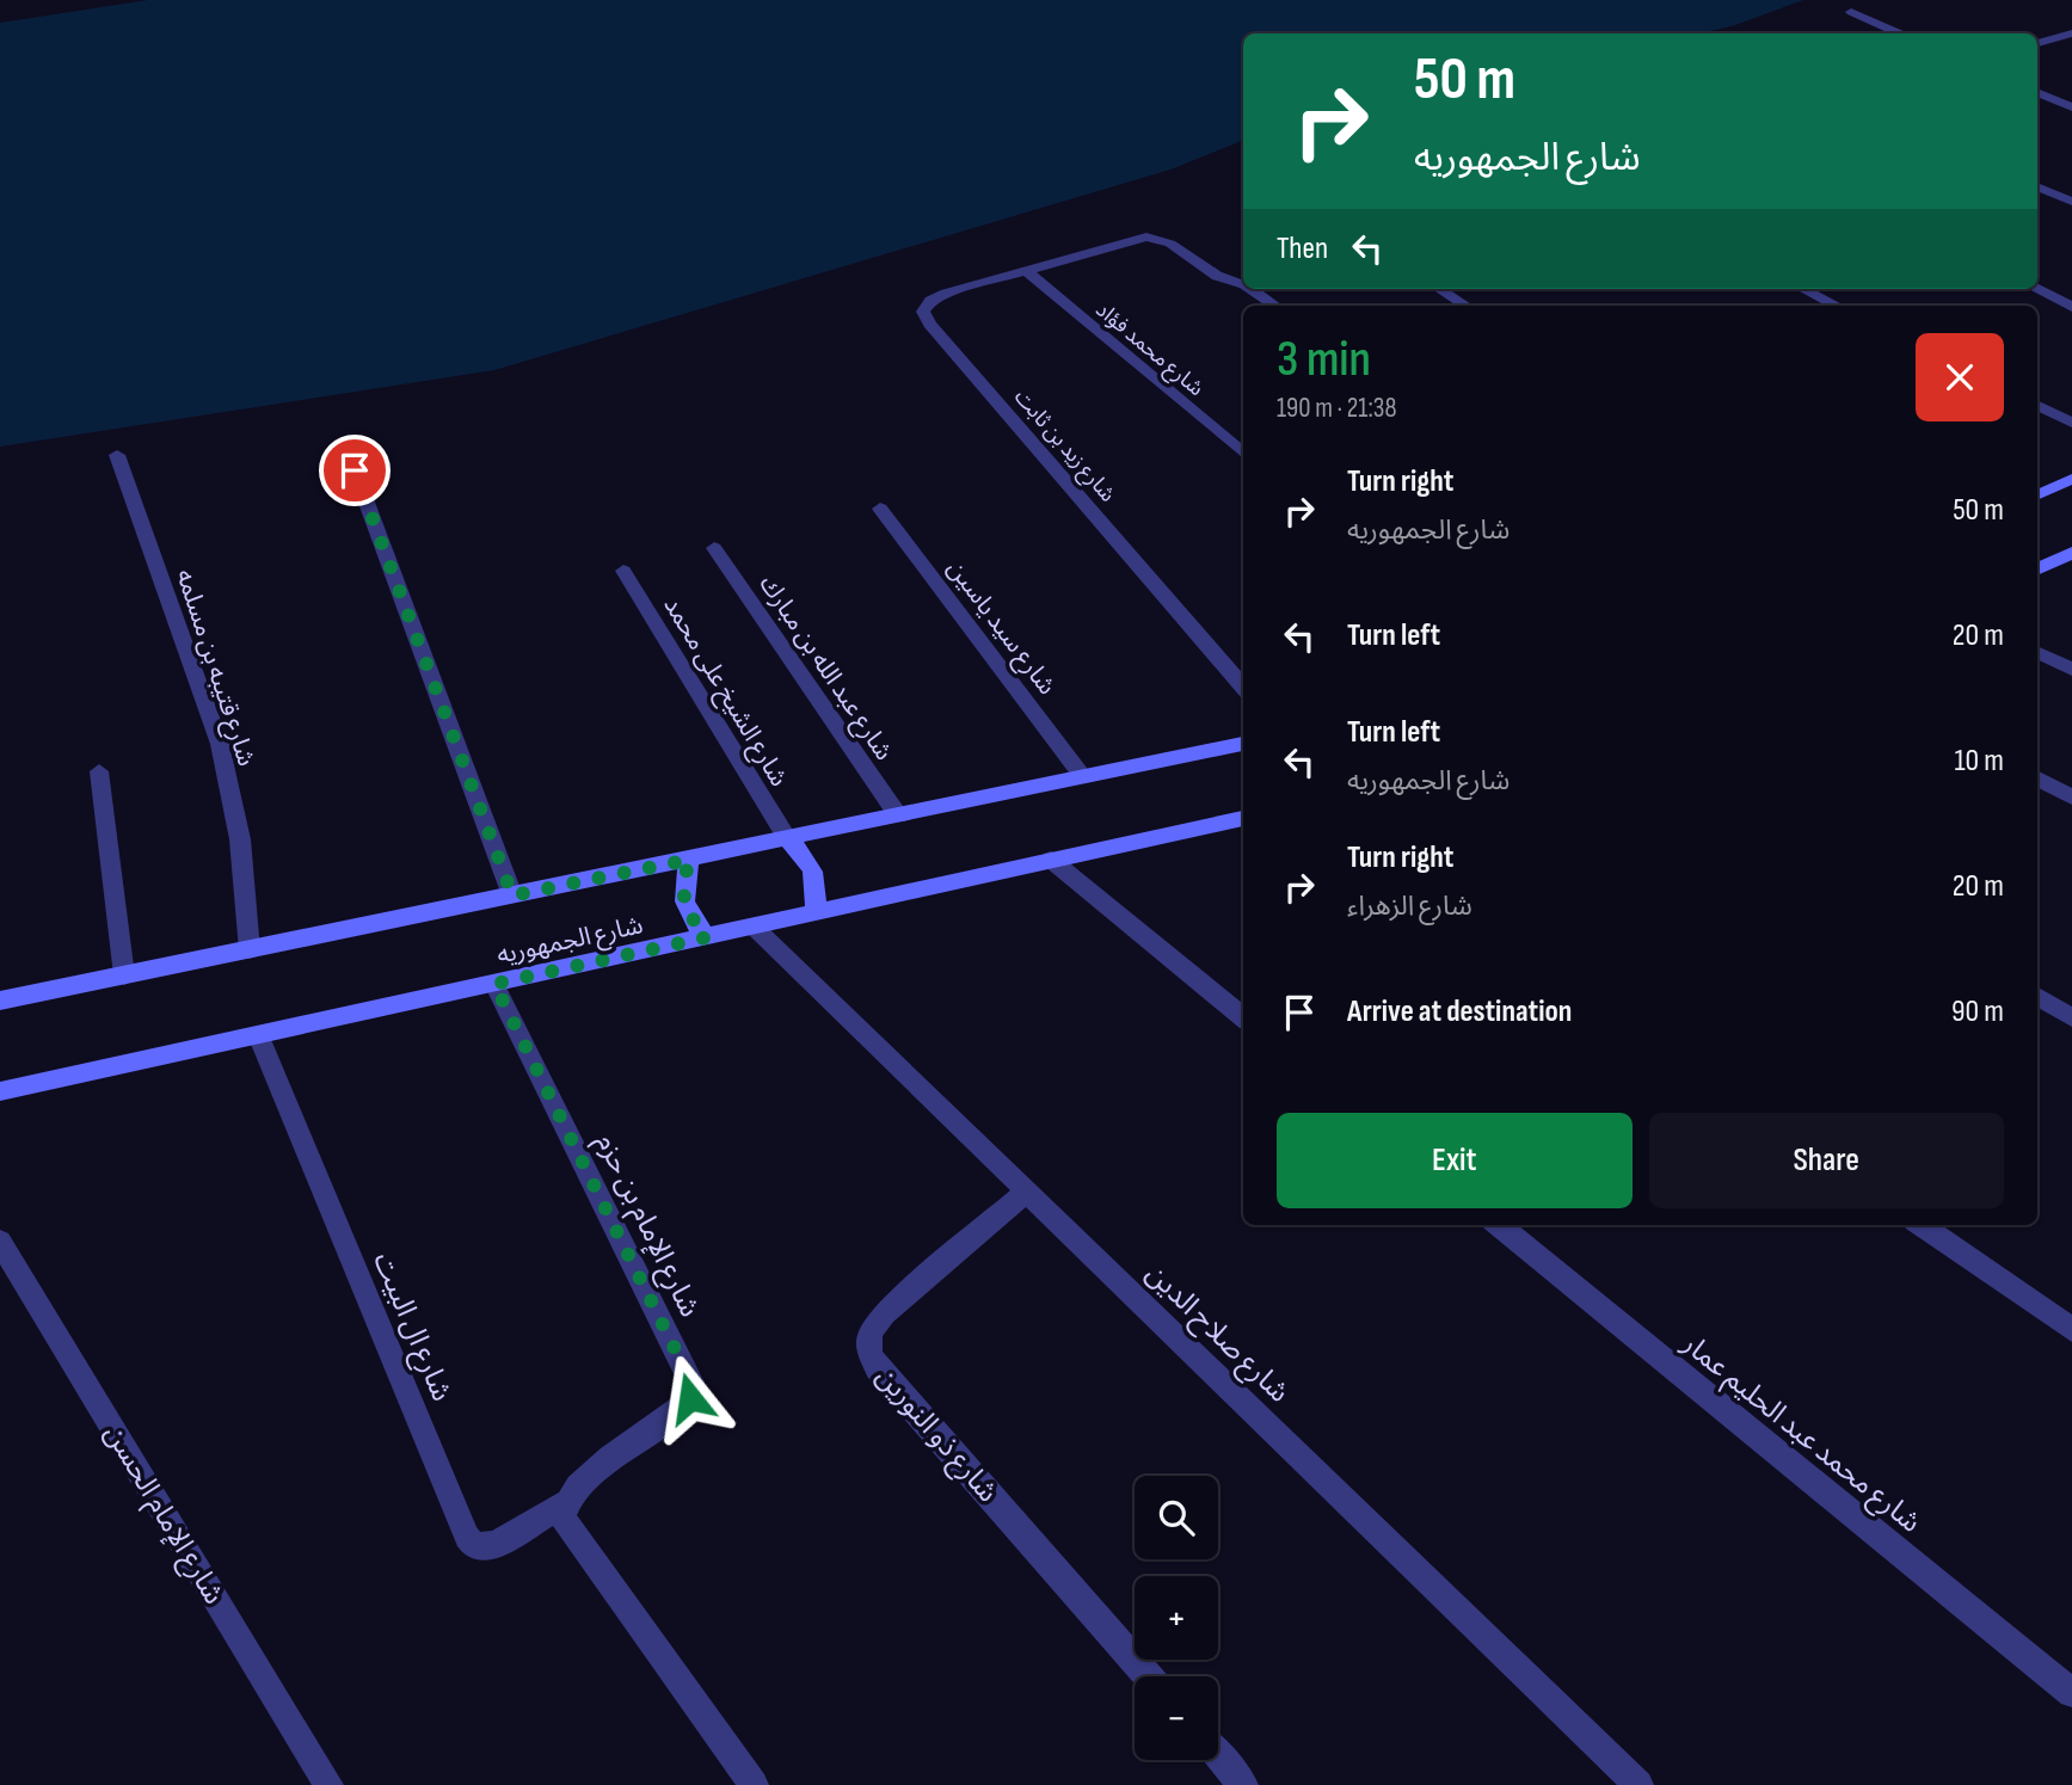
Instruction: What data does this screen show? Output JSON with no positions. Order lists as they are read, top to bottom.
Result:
{
  "streets": {
    "street": [
      "شارع محمد فؤاد",
      "شارع زيد بن ثابت",
      "شارع سيد ياسين",
      "شارع قتيبه بن مسلمه",
      "شارع عبد الله بن مبارك",
      "شارع الشيخ على محمد",
      "شارع الجمهوريه",
      "شارع الإمام بن حزم",
      "شارع ال البيت",
      "شارع صلاح الدين",
      "شارع محمد عبد الحليم عمار",
      "شارع ذو النورين",
      "شارع الإمام الحسن"
    ]
  },
  "crossings": [
    ["شارع محمد فؤاد", "شارع زيد بن ثابت"],
    ["شارع الجمهوريه", "شارع الإمام بن حزم"],
    ["شارع الجمهوريه", "شارع ال البيت"],
    ["شارع الجمهوريه", "شارع صلاح الدين"],
    ["شارع الإمام بن حزم", "شارع ال البيت"],
    ["شارع صلاح الدين", "شارع ذو النورين"]
  ],
  "page": {
    "turn": ["50 m", "شارع الجمهوريه"],
    "then": "Then",
    "heading": ["3 min", "190 m · 21:38"],
    "list": [
      {
        "name": "Turn right",
        "note": "شارع الجمهوريه",
        "value": "50 m"
      },
      {
        "name": "Turn left",
        "value": "20 m"
      },
      {
        "name": "Turn left",
        "note": "شارع الجمهوريه",
        "value": "10 m"
      },
      {
        "name": "Turn right",
        "note": "شارع الزهراء",
        "value": "20 m"
      },
      {
        "name": "Arrive at destination",
        "value": "90 m"
      }
    ],
    "buttons": ["Exit", "Share"],
    "map_buttons": ["+", "−"]
  }
}
